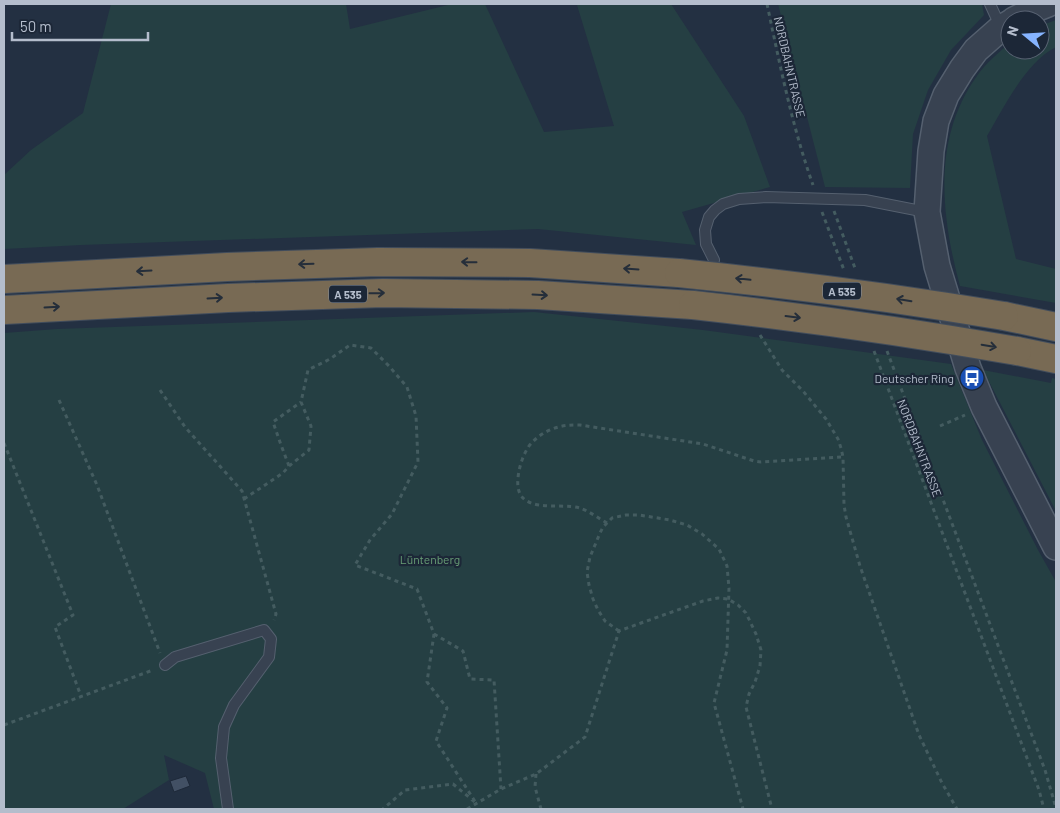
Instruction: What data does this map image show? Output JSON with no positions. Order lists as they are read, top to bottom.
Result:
{
  "streets": {
    "highway": ["A 535"],
    "path": ["NORDBAHNTRASSE"]
  },
  "parks": ["Lüntenberg"],
  "places": {
    "bus stop": ["Deutscher Ring"]
  },
  "scale_bar": "50 m",
  "north": "left"
}
